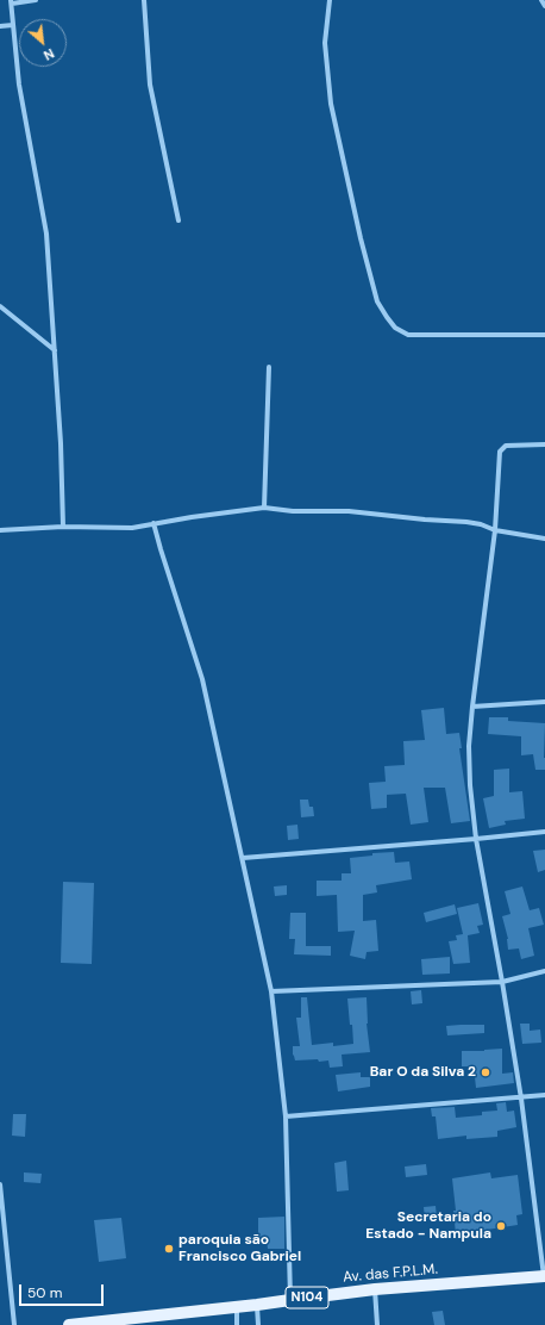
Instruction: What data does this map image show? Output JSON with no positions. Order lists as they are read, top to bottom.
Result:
{
  "streets": {
    "main road": ["Av. das F.P.L.M.", "N104"]
  },
  "places": ["Bar O da Silva 2", "Secretaria do Estado - Nampula", "paroquia são Francisco Gabriel"],
  "scale_bar": "50 m",
  "north": "bottom right"
}
